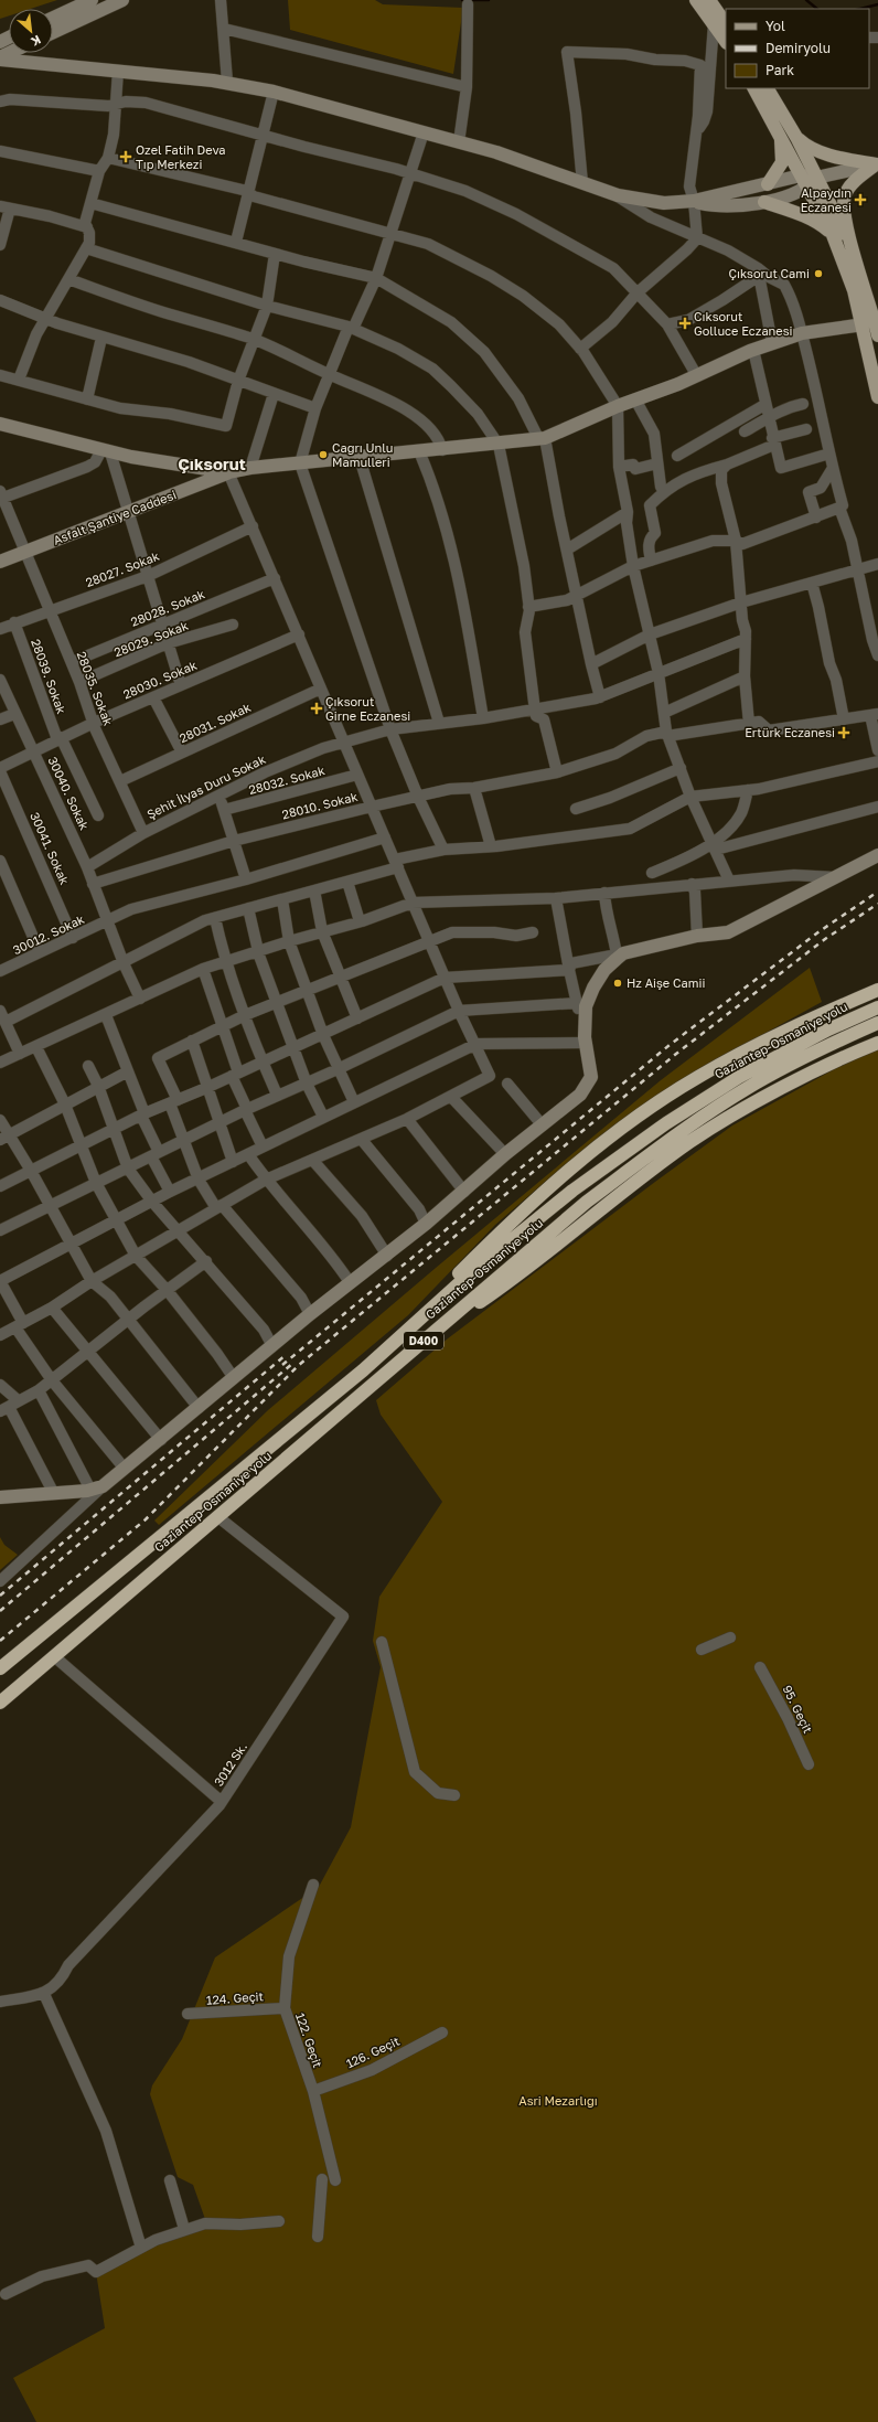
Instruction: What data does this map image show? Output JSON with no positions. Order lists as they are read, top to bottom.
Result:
{
  "streets": {
    "highway": ["Gaziantep-Osmaniye yolu", "D400"],
    "street": [
      "Asfalt Şantiye Caddesi",
      "28027. Sokak",
      "28028. Sokak",
      "28029. Sokak",
      "28039. Sokak",
      "28030. Sokak",
      "28035. Sokak",
      "28031. Sokak",
      "28032. Sokak",
      "Şehit İlyas Duru Sokak",
      "30040. Sokak",
      "28010. Sokak",
      "30041. Sokak",
      "30012. Sokak",
      "95. Geçit",
      "3012 Sk.",
      "124. Geçit",
      "122. Geçit",
      "126. Geçit"
    ]
  },
  "crossings": [
    ["Asfalt Şantiye Caddesi", "28035. Sokak"],
    ["28027. Sokak", "28039. Sokak"],
    ["28027. Sokak", "28035. Sokak"],
    ["28028. Sokak", "28035. Sokak"],
    ["28029. Sokak", "28035. Sokak"],
    ["28039. Sokak", "28030. Sokak"],
    ["28030. Sokak", "28035. Sokak"],
    ["28030. Sokak", "30040. Sokak"],
    ["28035. Sokak", "28031. Sokak"],
    ["28035. Sokak", "Şehit İlyas Duru Sokak"],
    ["Şehit İlyas Duru Sokak", "30040. Sokak"],
    ["30040. Sokak", "28010. Sokak"],
    ["30040. Sokak", "30012. Sokak"],
    ["30041. Sokak", "30012. Sokak"],
    ["Gaziantep-Osmaniye yolu", "3012 Sk."],
    ["124. Geçit", "122. Geçit"],
    ["122. Geçit", "126. Geçit"]
  ],
  "districts": ["Çıksorut"],
  "parks": ["Asri Mezarlığı"],
  "places": {
    "health": [
      "Ozel Fatih Deva Tıp Merkezi",
      "Alpaydın Eczanesi",
      "Cıksorut Golluce Eczanesi",
      "Çıksorut Girne Eczanesi",
      "Ertürk Eczanesi"
    ],
    "other": ["Çıksorut Cami", "Cagrı Unlu Mamulleri", "Hz Aişe Camii"]
  },
  "legend": ["Yol", "Demiryolu", "Park"],
  "north": "bottom right"
}
